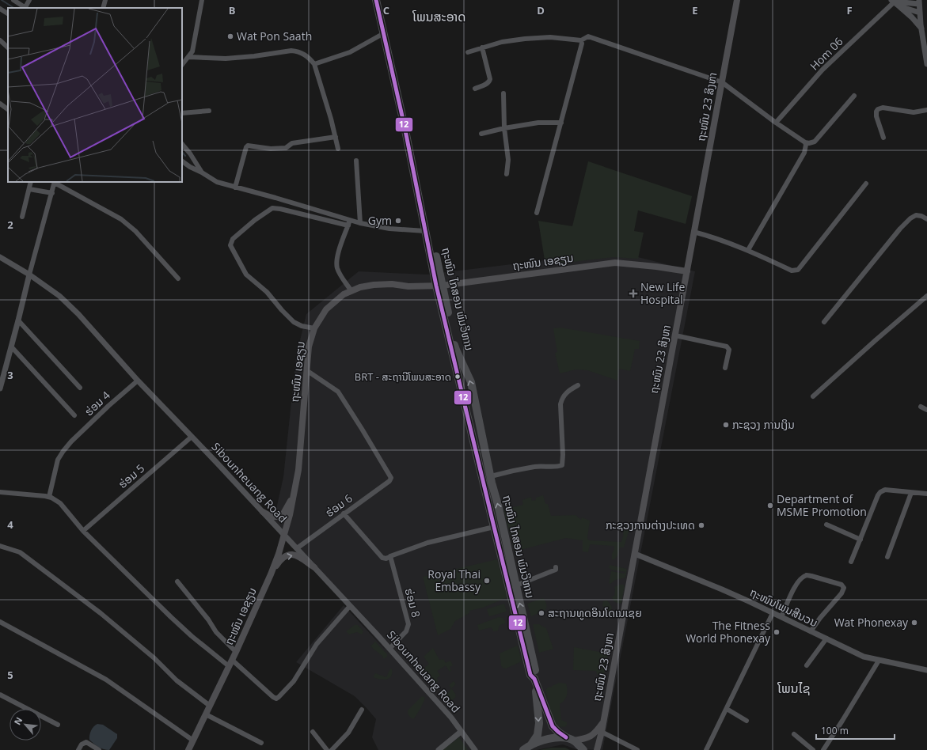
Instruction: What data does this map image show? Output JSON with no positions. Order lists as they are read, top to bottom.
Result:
{
  "streets": {
    "highway": ["ຖະໜົນ ໄກສອນ ພົມວິຫານ"],
    "main road": ["ຖະໜົນ 23 ສິງຫາ", "ຖະໜົນ ເອຊຽນ"],
    "street": [
      "Hom 06",
      "ຮ່ອມ 4",
      "ຮ່ອມ 5",
      "Sibounheuang Road",
      "ຮ່ອມ 6",
      "ຮ່ອມ 8",
      "ຖະໜົນໂພນສີນວນ"
    ]
  },
  "crossings": [
    ["ຖະໜົນ 23 ສິງຫາ", "ຖະໜົນ ເອຊຽນ"],
    ["ຖະໜົນ 23 ສິງຫາ", "ຖະໜົນໂພນສີນວນ"],
    ["ຖະໜົນ ເອຊຽນ", "ຖະໜົນ ໄກສອນ ພົມວິຫານ"],
    ["ຖະໜົນ ເອຊຽນ", "Sibounheuang Road"],
    ["ຖະໜົນ ເອຊຽນ", "ຮ່ອມ 6"],
    ["ຮ່ອມ 4", "Sibounheuang Road"],
    ["ຮ່ອມ 5", "Sibounheuang Road"],
    ["Sibounheuang Road", "ຮ່ອມ 6"],
    ["Sibounheuang Road", "ຮ່ອມ 8"]
  ],
  "districts": ["ໂພນສະອາດ", "ໂພນໄຊ"],
  "places": {
    "other": [
      "Wat Pon Saath",
      "Gym",
      "BRT - ສະຖານີໂພນສະອາດ",
      "ກະຊວງ ການເງິນ",
      "Department of MSME Promotion",
      "ກະຊວງການຕ່າງປະເທດ",
      "Royal Thai Embassy",
      "ສະຖານທູດອິນໂດເນເຊຍ",
      "Wat Phonexay",
      "The Fitness World Phonexay"
    ],
    "health": ["New Life Hospital"]
  },
  "lines": ["transit line 12"],
  "scale_bar": "100 m",
  "north": "top left",
  "grid": {
    "columns": [
      "B",
      "C",
      "D",
      "E",
      "F"
    ],
    "rows": [
      "2",
      "3",
      "4",
      "5"
    ]
  }
}
